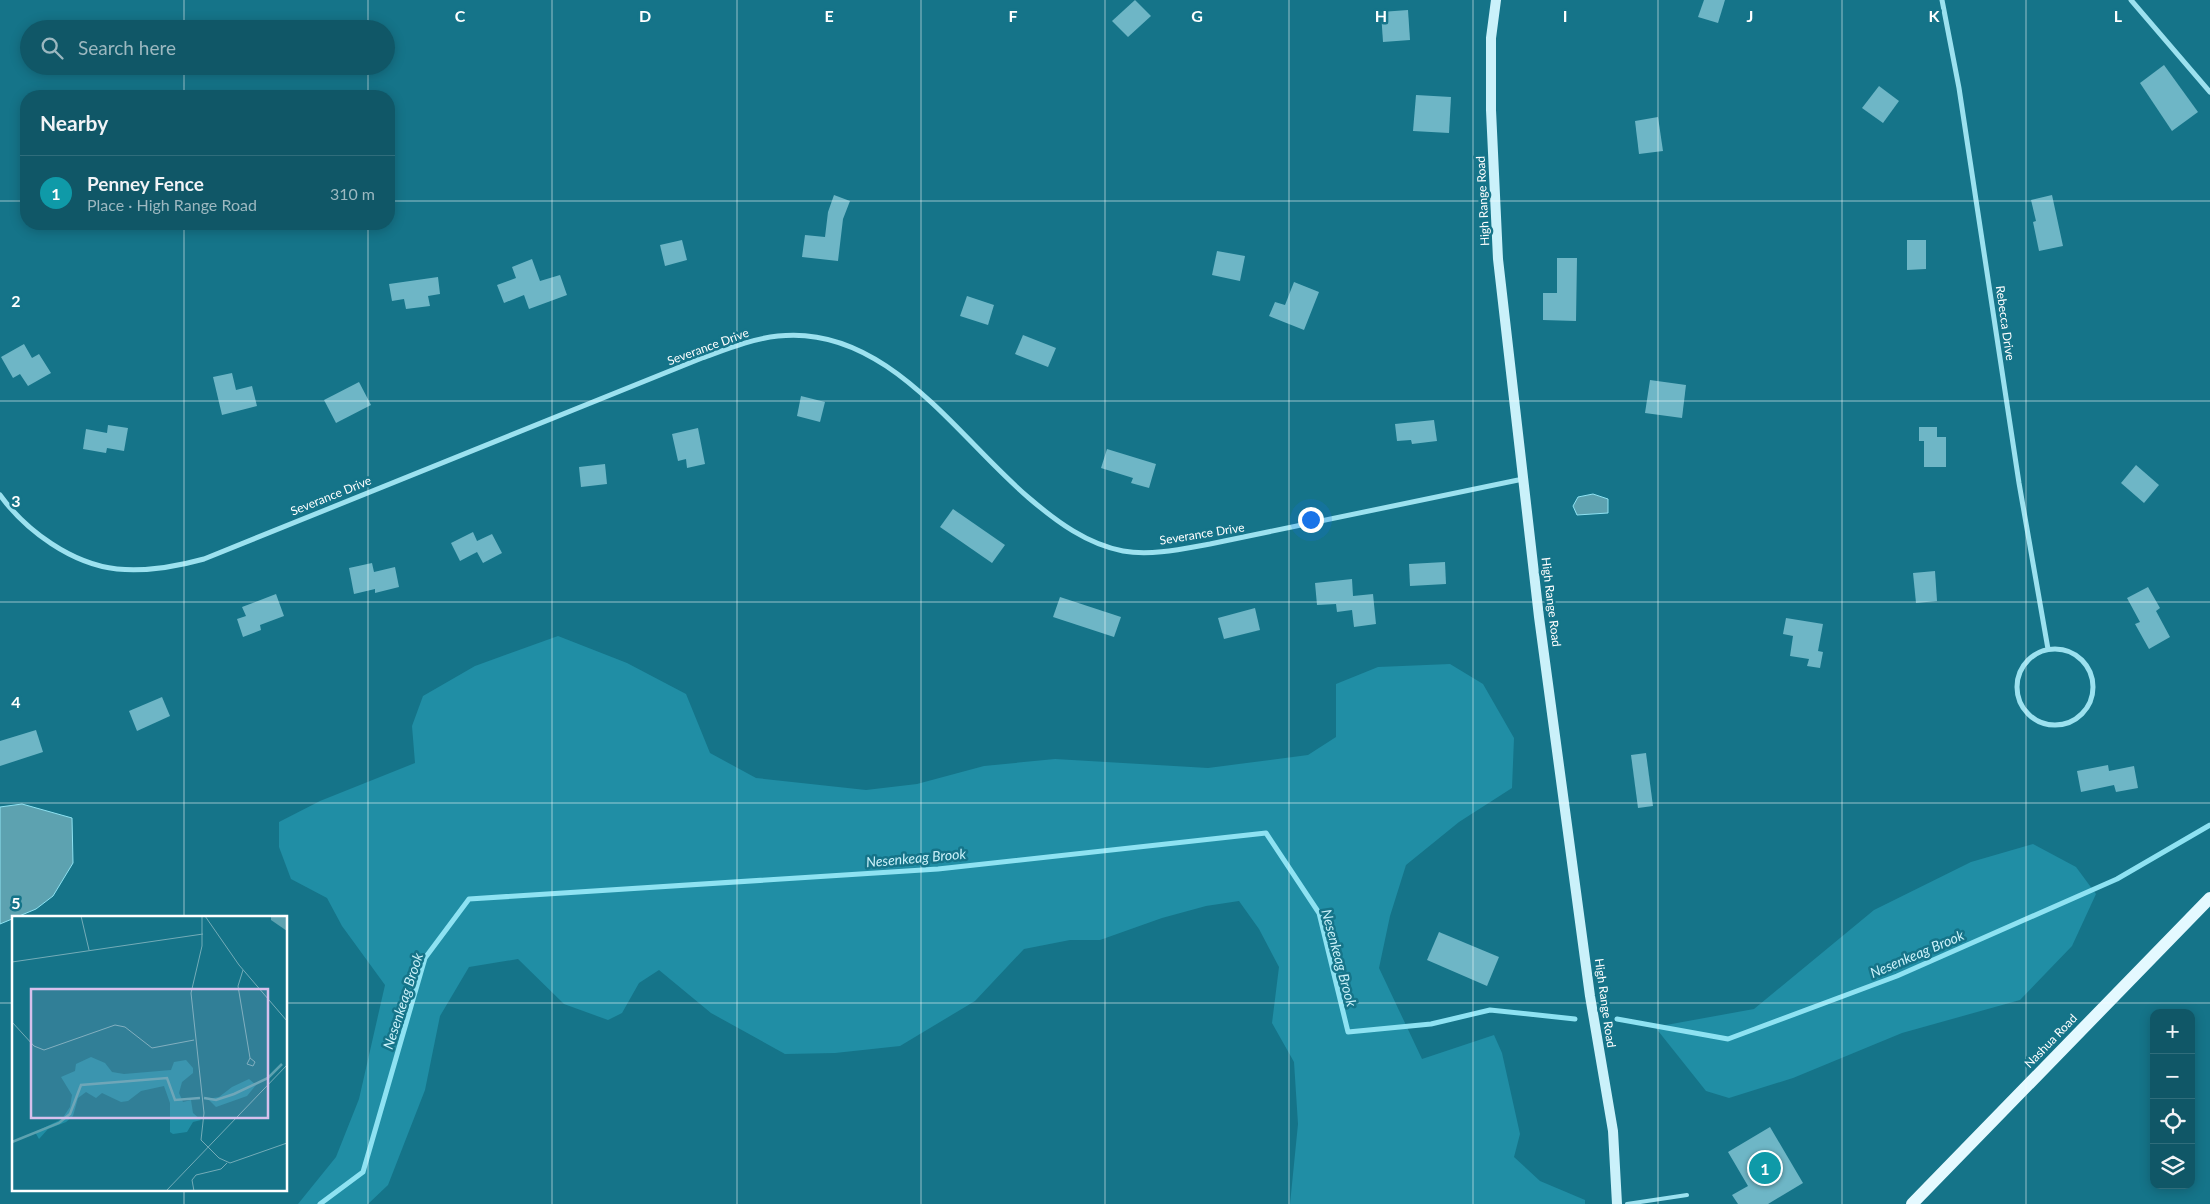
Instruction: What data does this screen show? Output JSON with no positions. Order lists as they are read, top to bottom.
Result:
{
  "streets": {
    "main road": ["Nashua Road"],
    "street": ["High Range Road", "Rebecca Drive", "Severance Drive"]
  },
  "crossings": [
    ["High Range Road", "Severance Drive"]
  ],
  "water": ["Nesenkeag Brook"],
  "page": {
    "search": "Search here",
    "heading": "Nearby",
    "list": [
      {
        "mark": "1",
        "name": "Penney Fence",
        "note": "Place · High Range Road",
        "value": "310 m"
      }
    ],
    "map_buttons": ["+", "−"],
    "pins": "1"
  },
  "grid": {
    "columns": [
      "C",
      "D",
      "E",
      "F",
      "G",
      "H",
      "I",
      "J",
      "K",
      "L"
    ],
    "rows": [
      "2",
      "3",
      "4",
      "5"
    ]
  }
}
